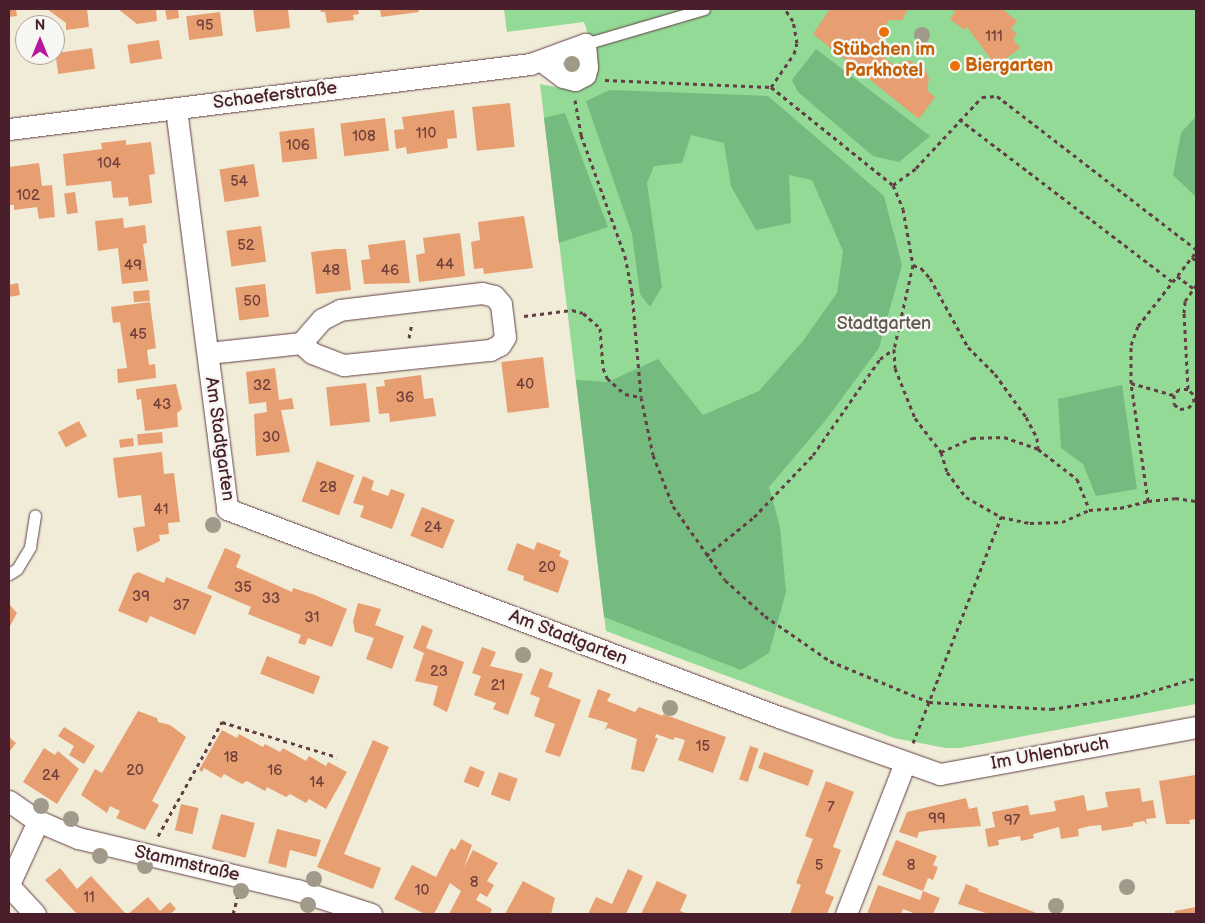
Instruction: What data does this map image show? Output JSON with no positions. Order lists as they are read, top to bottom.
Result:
{
  "streets": {
    "street": [
      "Schaeferstraße",
      "Am Stadtgarten",
      "Im Uhlenbruch",
      "Stammstraße"
    ]
  },
  "crossings": [
    ["Schaeferstraße", "Am Stadtgarten"],
    ["Am Stadtgarten", "Im Uhlenbruch"]
  ],
  "parks": ["Stadtgarten"],
  "places": ["Stübchen im Parkhotel", "Biergarten"],
  "house_numbers": [
    "95",
    "111",
    "110",
    "108",
    "106",
    "104",
    "54",
    "102",
    "52",
    "44",
    "49",
    "48",
    "46",
    "50",
    "45",
    "40",
    "32",
    "36",
    "43",
    "30",
    "28",
    "41",
    "24",
    "20",
    "35",
    "39",
    "33",
    "37",
    "31",
    "23",
    "21",
    "15",
    "18",
    "20",
    "16",
    "24",
    "14",
    "7",
    "99",
    "97",
    "5",
    "8",
    "8",
    "10",
    "11"
  ],
  "north": "top"
}
